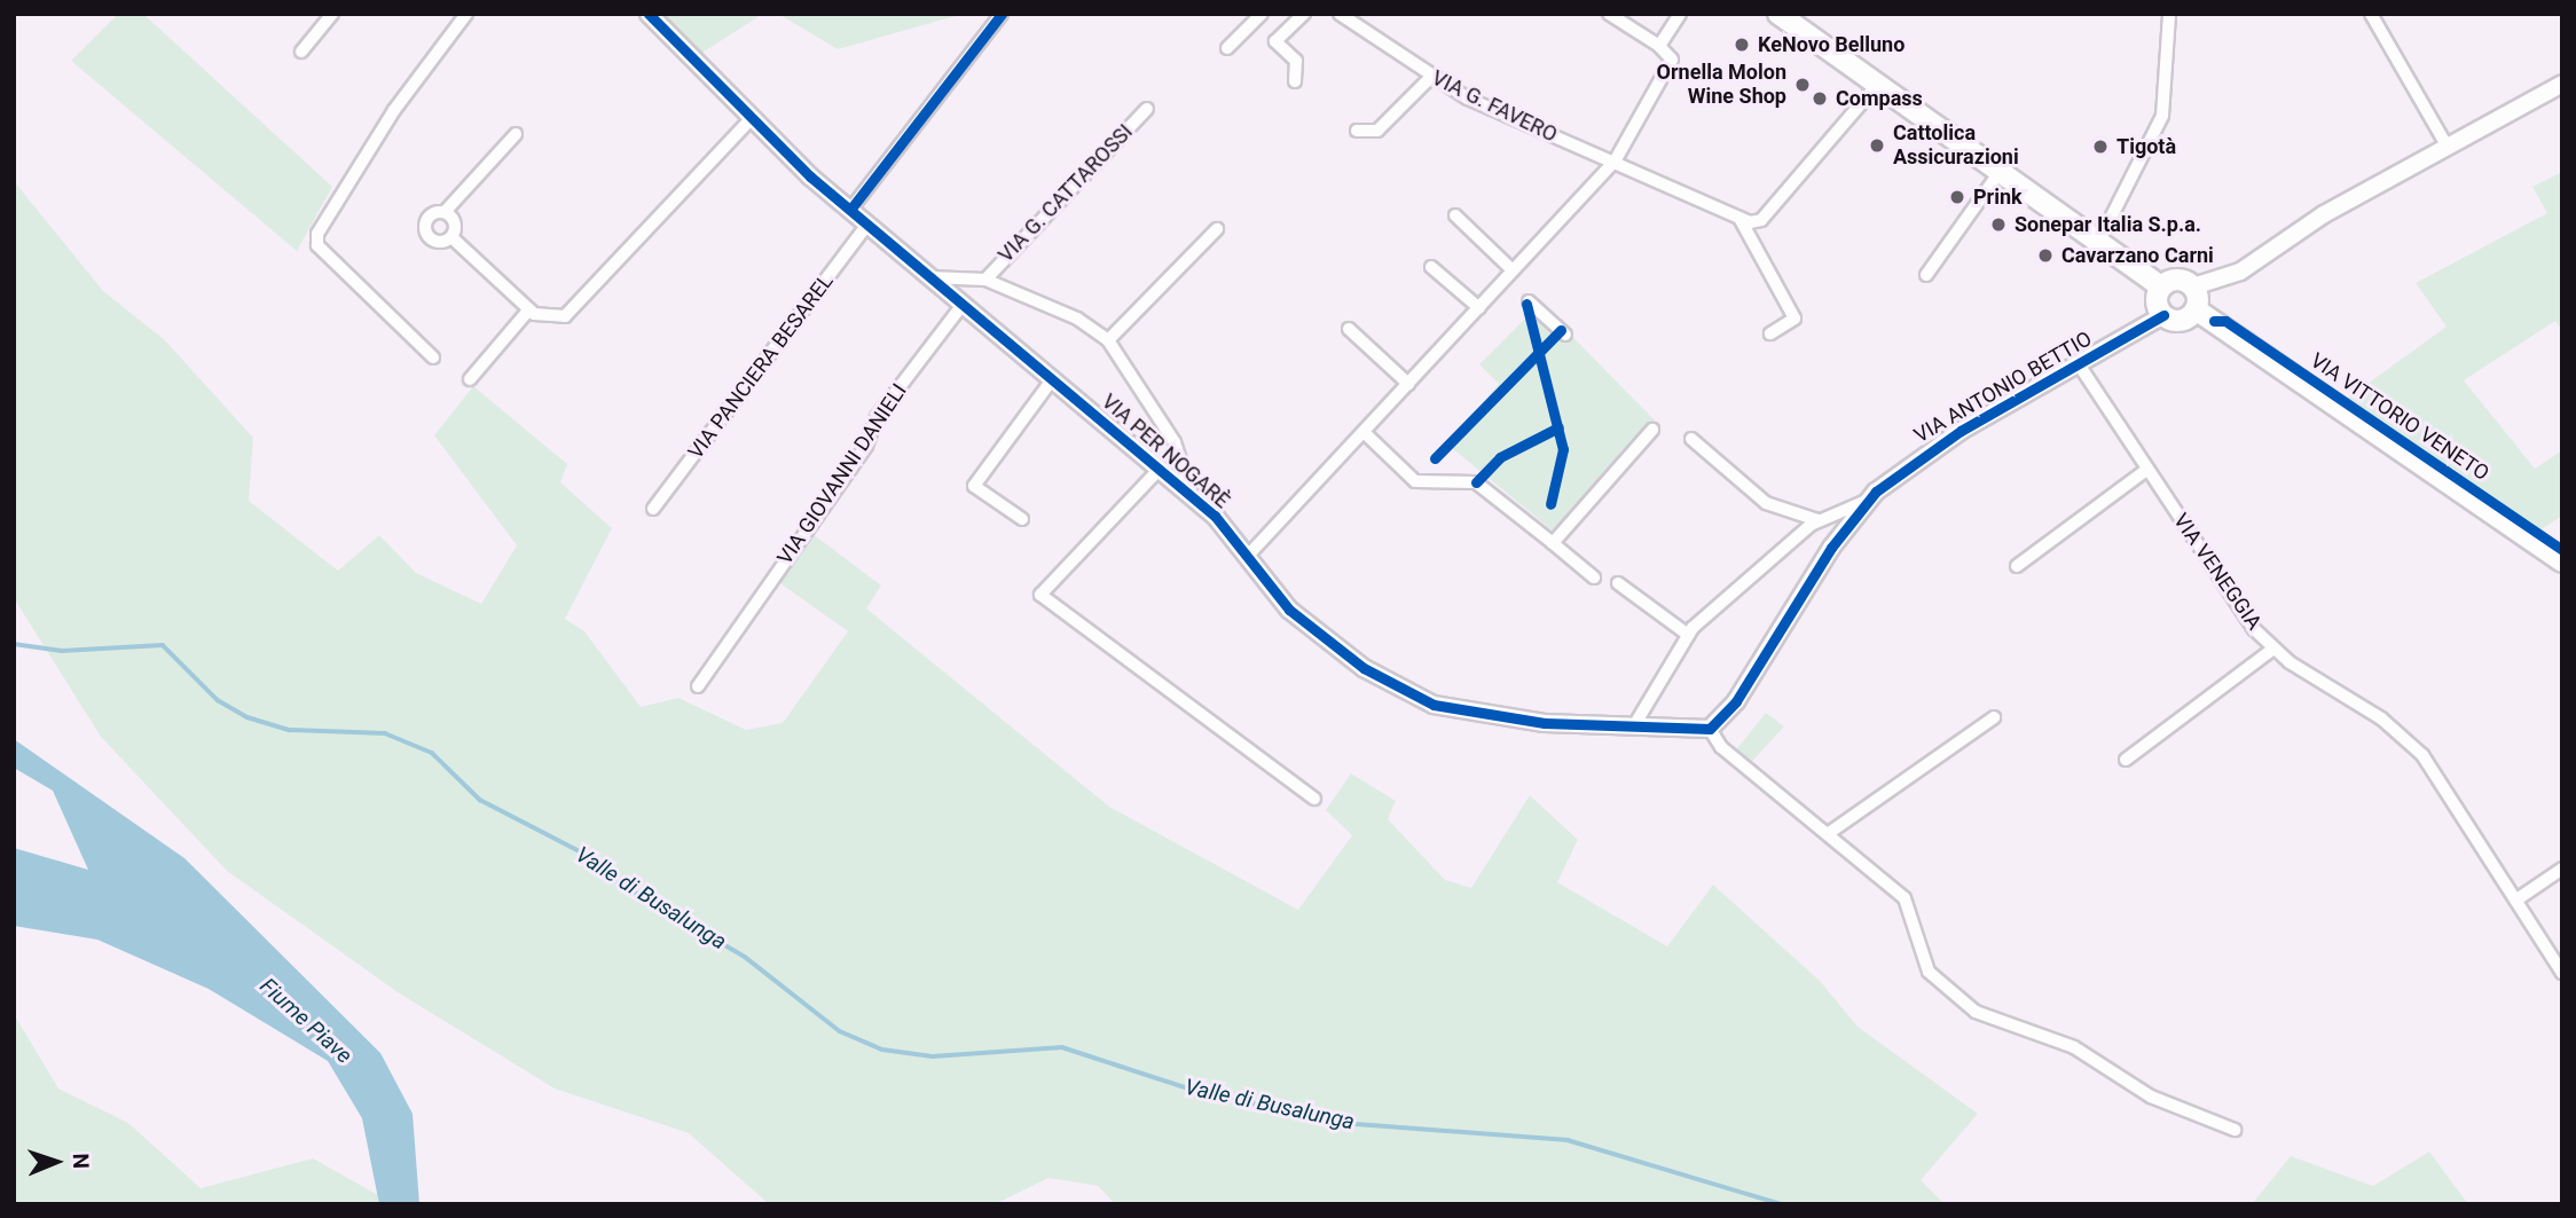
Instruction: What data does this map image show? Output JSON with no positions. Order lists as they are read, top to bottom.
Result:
{
  "streets": {
    "main road": ["VIA VITTORIO VENETO"],
    "street": [
      "VIA G. FAVERO",
      "VIA G. CATTAROSSI",
      "VIA PANCIERA BESAREL",
      "VIA ANTONIO BETTIO",
      "VIA PER NOGARÈ",
      "VIA GIOVANNI DANIELI",
      "VIA VENEGGIA"
    ]
  },
  "crossings": [
    ["VIA G. CATTAROSSI", "VIA PER NOGARÈ"],
    ["VIA PANCIERA BESAREL", "VIA PER NOGARÈ"],
    ["VIA ANTONIO BETTIO", "VIA VITTORIO VENETO"],
    ["VIA ANTONIO BETTIO", "VIA PER NOGARÈ"],
    ["VIA ANTONIO BETTIO", "VIA VENEGGIA"],
    ["VIA PER NOGARÈ", "VIA GIOVANNI DANIELI"]
  ],
  "water": ["Valle di Busalunga", "Fiume Piave"],
  "places": [
    "KeNovo Belluno",
    "Ornella Molon Wine Shop",
    "Compass",
    "Cattolica Assicurazioni",
    "Tigotà",
    "Prink",
    "Sonepar Italia S.p.a.",
    "Cavarzano Carni"
  ],
  "north": "right"
}
